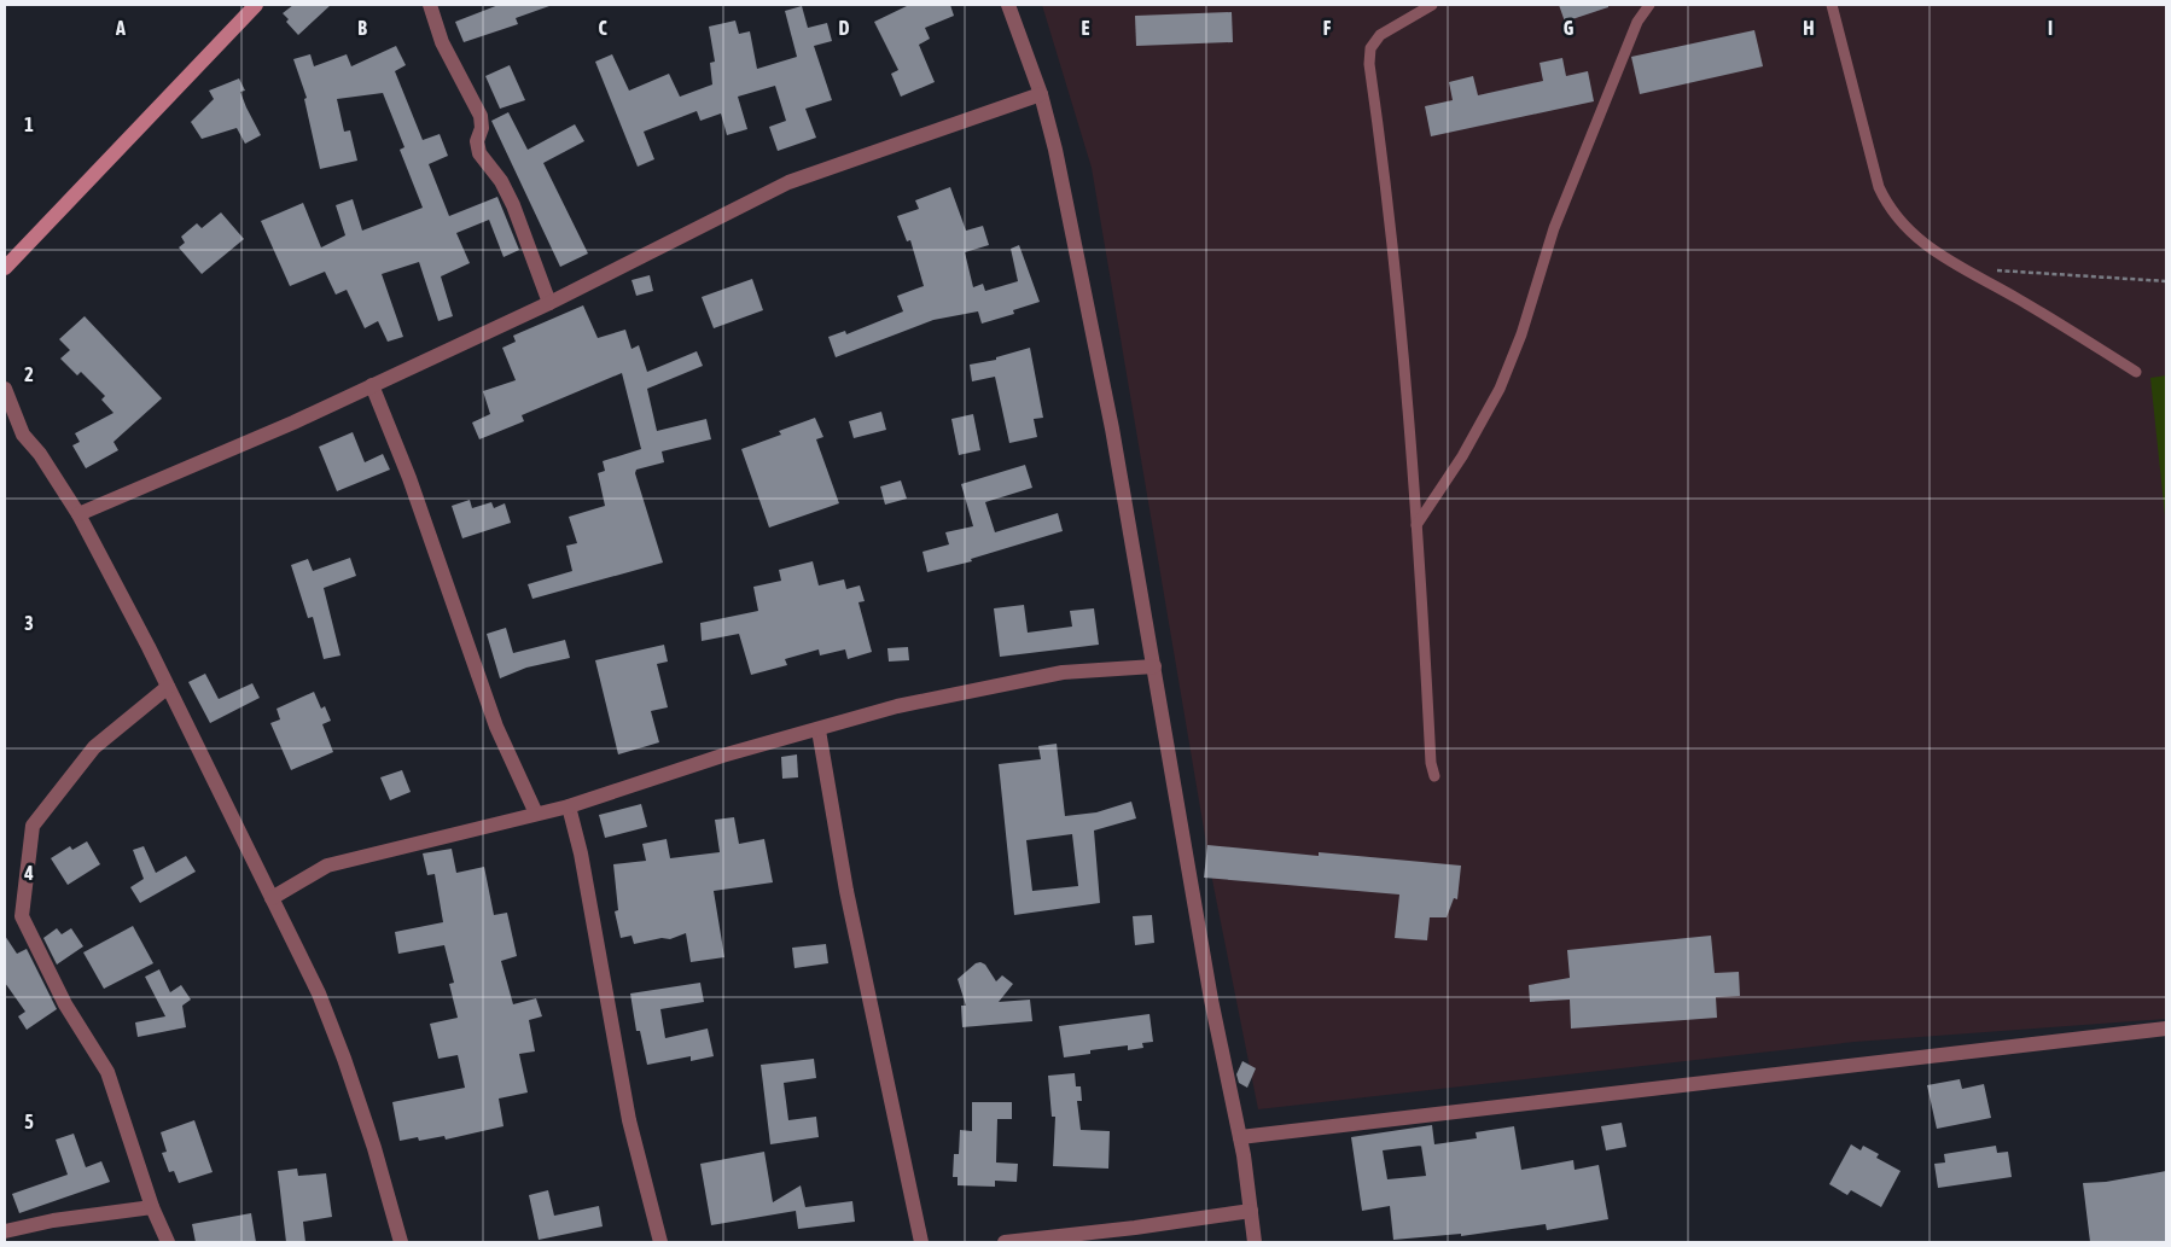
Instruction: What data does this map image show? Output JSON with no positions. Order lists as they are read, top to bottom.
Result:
{
  "grid": {
    "columns": [
      "A",
      "B",
      "C",
      "D",
      "E",
      "F",
      "G",
      "H",
      "I"
    ],
    "rows": [
      "1",
      "2",
      "3",
      "4",
      "5"
    ]
  }
}
